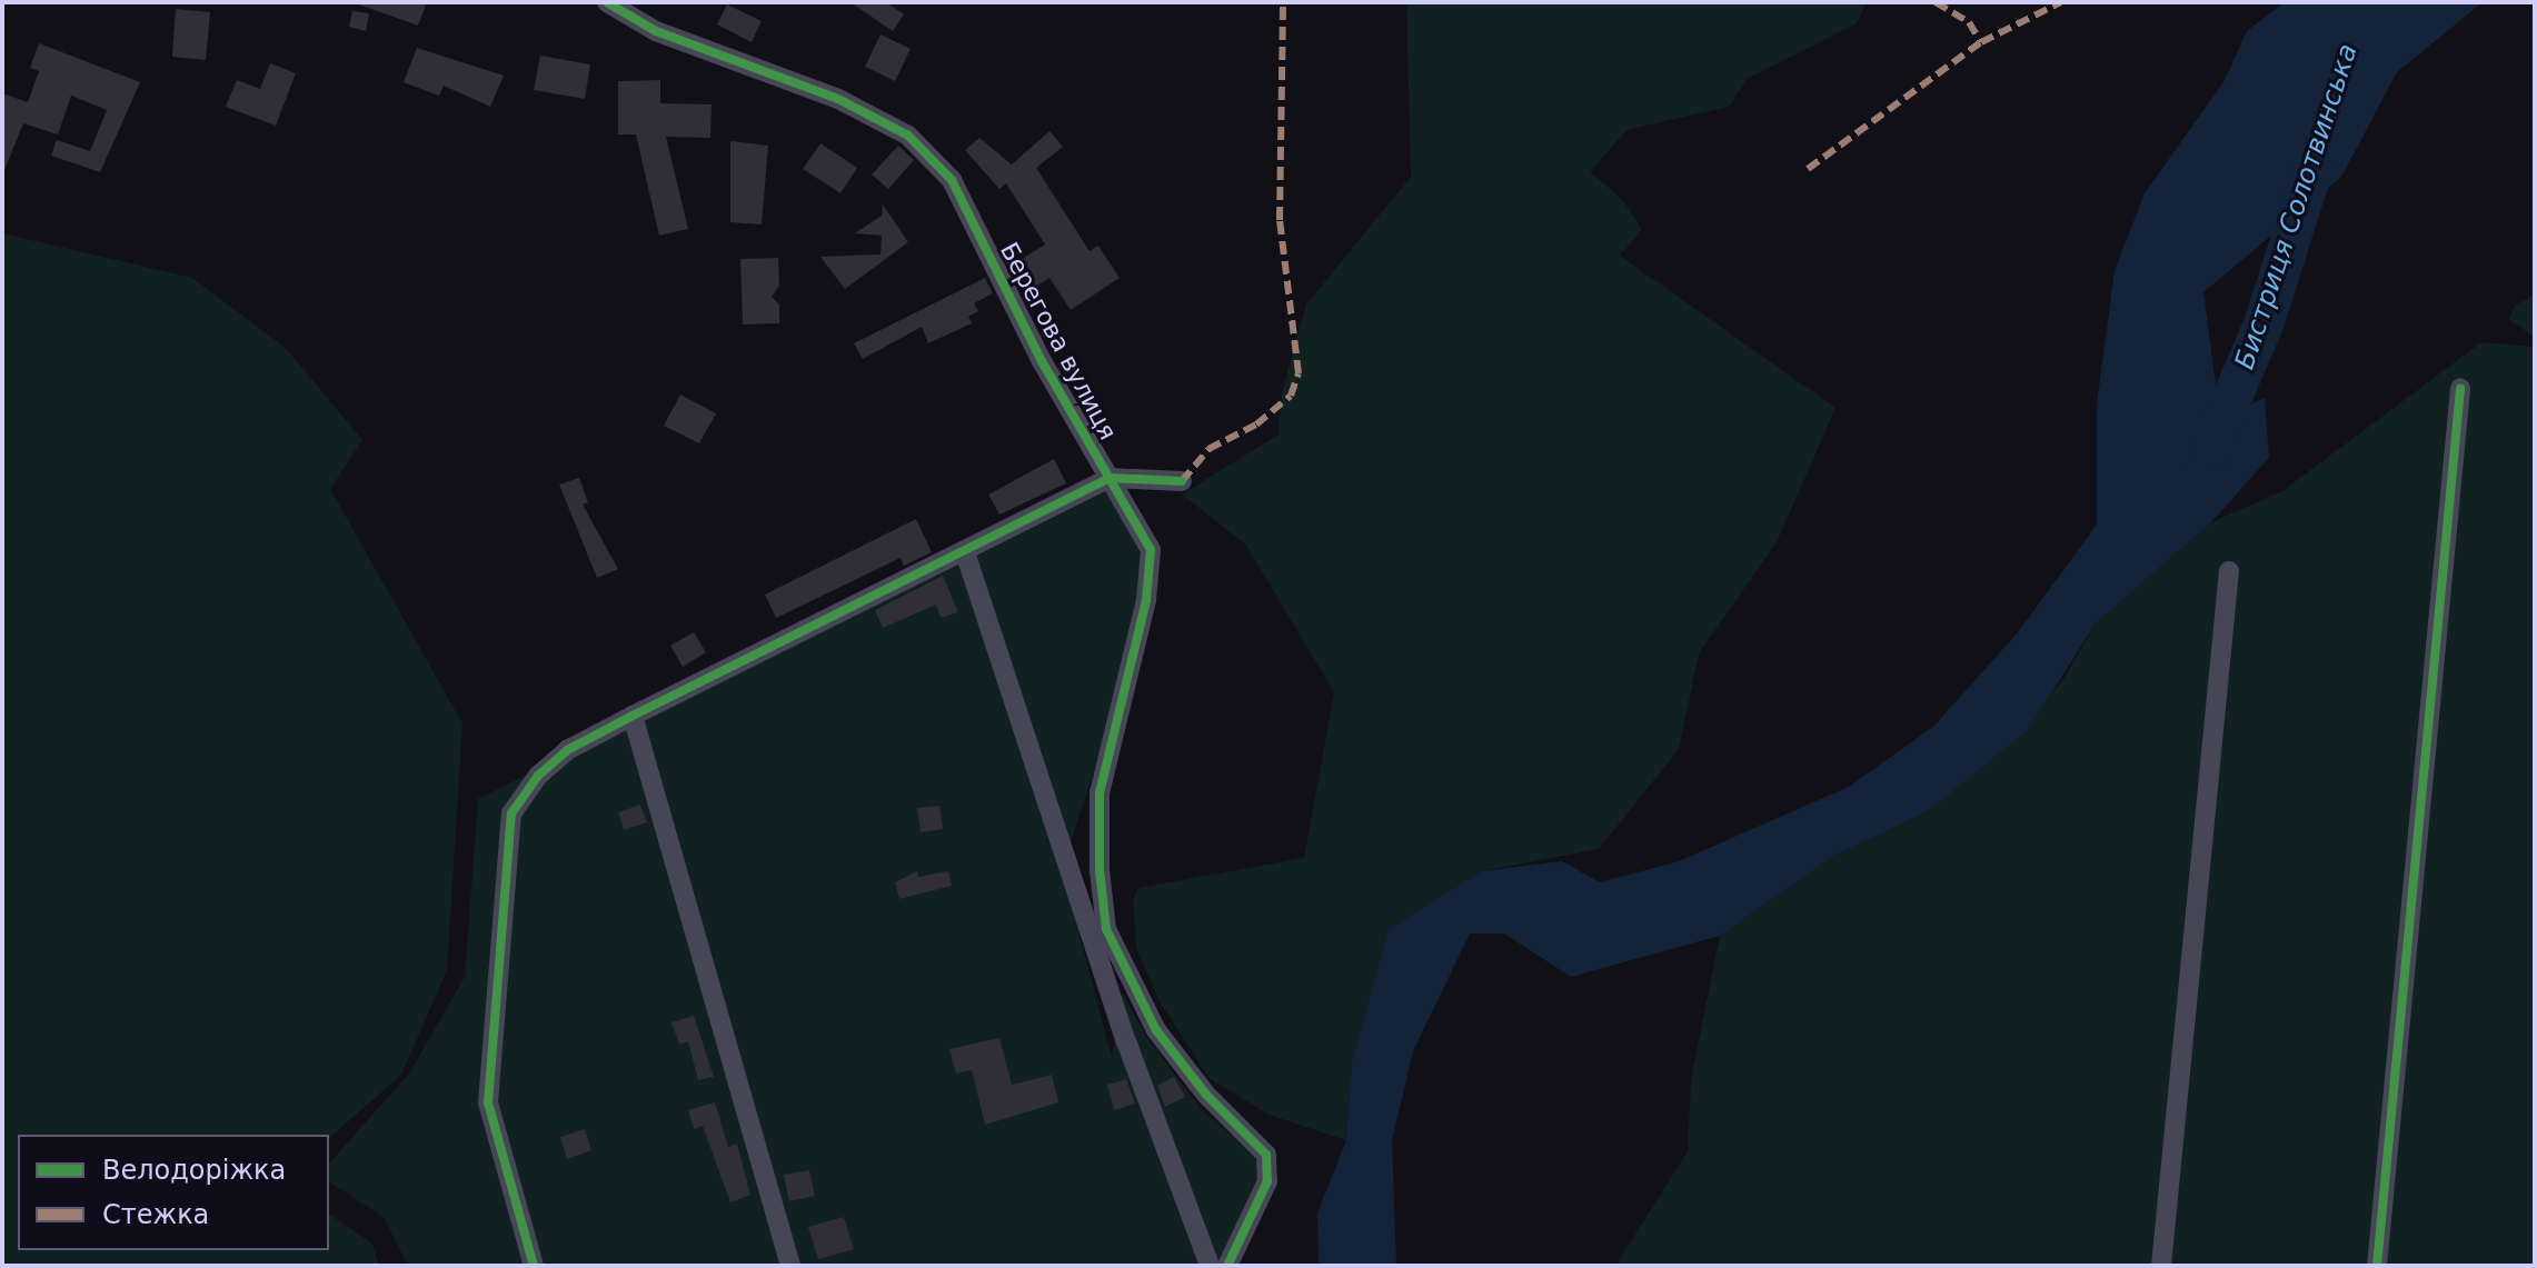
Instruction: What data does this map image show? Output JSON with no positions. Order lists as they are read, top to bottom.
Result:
{
  "streets": {
    "street": ["Берегова вулиця"]
  },
  "water": ["Бистриця Солотвинська"],
  "legend": ["Велодоріжка", "Стежка"]
}
